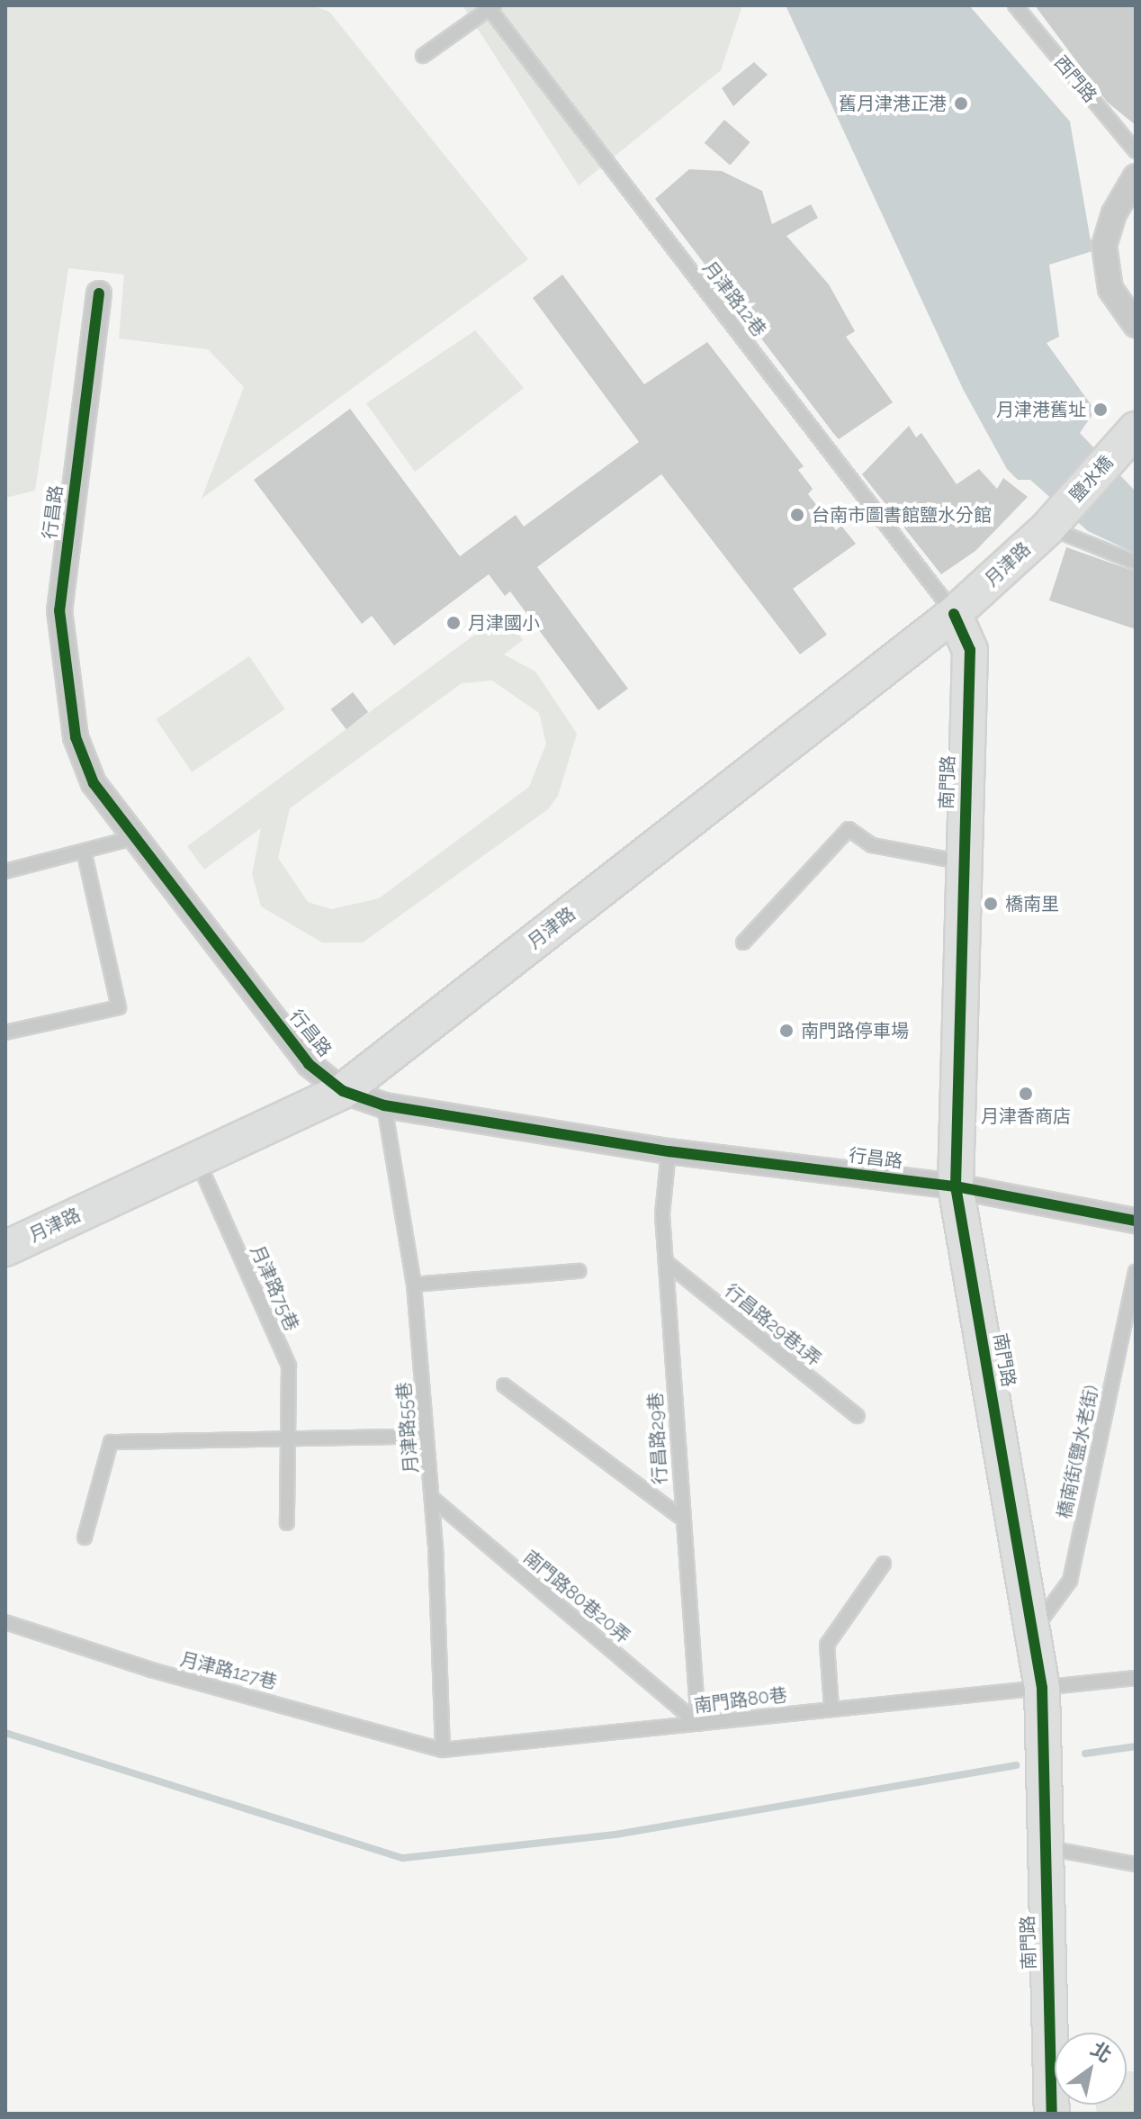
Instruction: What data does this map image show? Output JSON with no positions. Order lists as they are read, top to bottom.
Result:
{
  "streets": {
    "street": [
      "鹽水橋",
      "行昌路",
      "月津路",
      "南門路"
    ],
    "lane": [
      "西門路",
      "月津路12巷",
      "月津路75巷",
      "行昌路29巷1弄",
      "月津路55巷",
      "行昌路29巷",
      "橋南街(鹽水老街)",
      "南門路80巷20弄",
      "月津路127巷",
      "南門路80巷"
    ]
  },
  "crossings": [
    ["月津路12巷", "月津路"],
    ["月津路12巷", "南門路"],
    ["鹽水橋", "月津路"],
    ["行昌路", "月津路"],
    ["行昌路", "南門路"],
    ["行昌路", "月津路55巷"],
    ["行昌路", "行昌路29巷"],
    ["月津路", "南門路"],
    ["月津路", "月津路75巷"],
    ["南門路", "橋南街(鹽水老街)"],
    ["南門路", "南門路80巷"],
    ["行昌路29巷1弄", "行昌路29巷"],
    ["月津路55巷", "南門路80巷20弄"],
    ["月津路55巷", "月津路127巷"],
    ["月津路55巷", "南門路80巷"],
    ["行昌路29巷", "南門路80巷20弄"],
    ["行昌路29巷", "南門路80巷"],
    ["南門路80巷20弄", "南門路80巷"],
    ["月津路127巷", "南門路80巷"]
  ],
  "places": [
    "舊月津港正港",
    "月津港舊址",
    "台南市圖書館鹽水分館",
    "月津國小",
    "橋南里",
    "南門路停車場",
    "月津香商店"
  ],
  "north": "top right"
}
